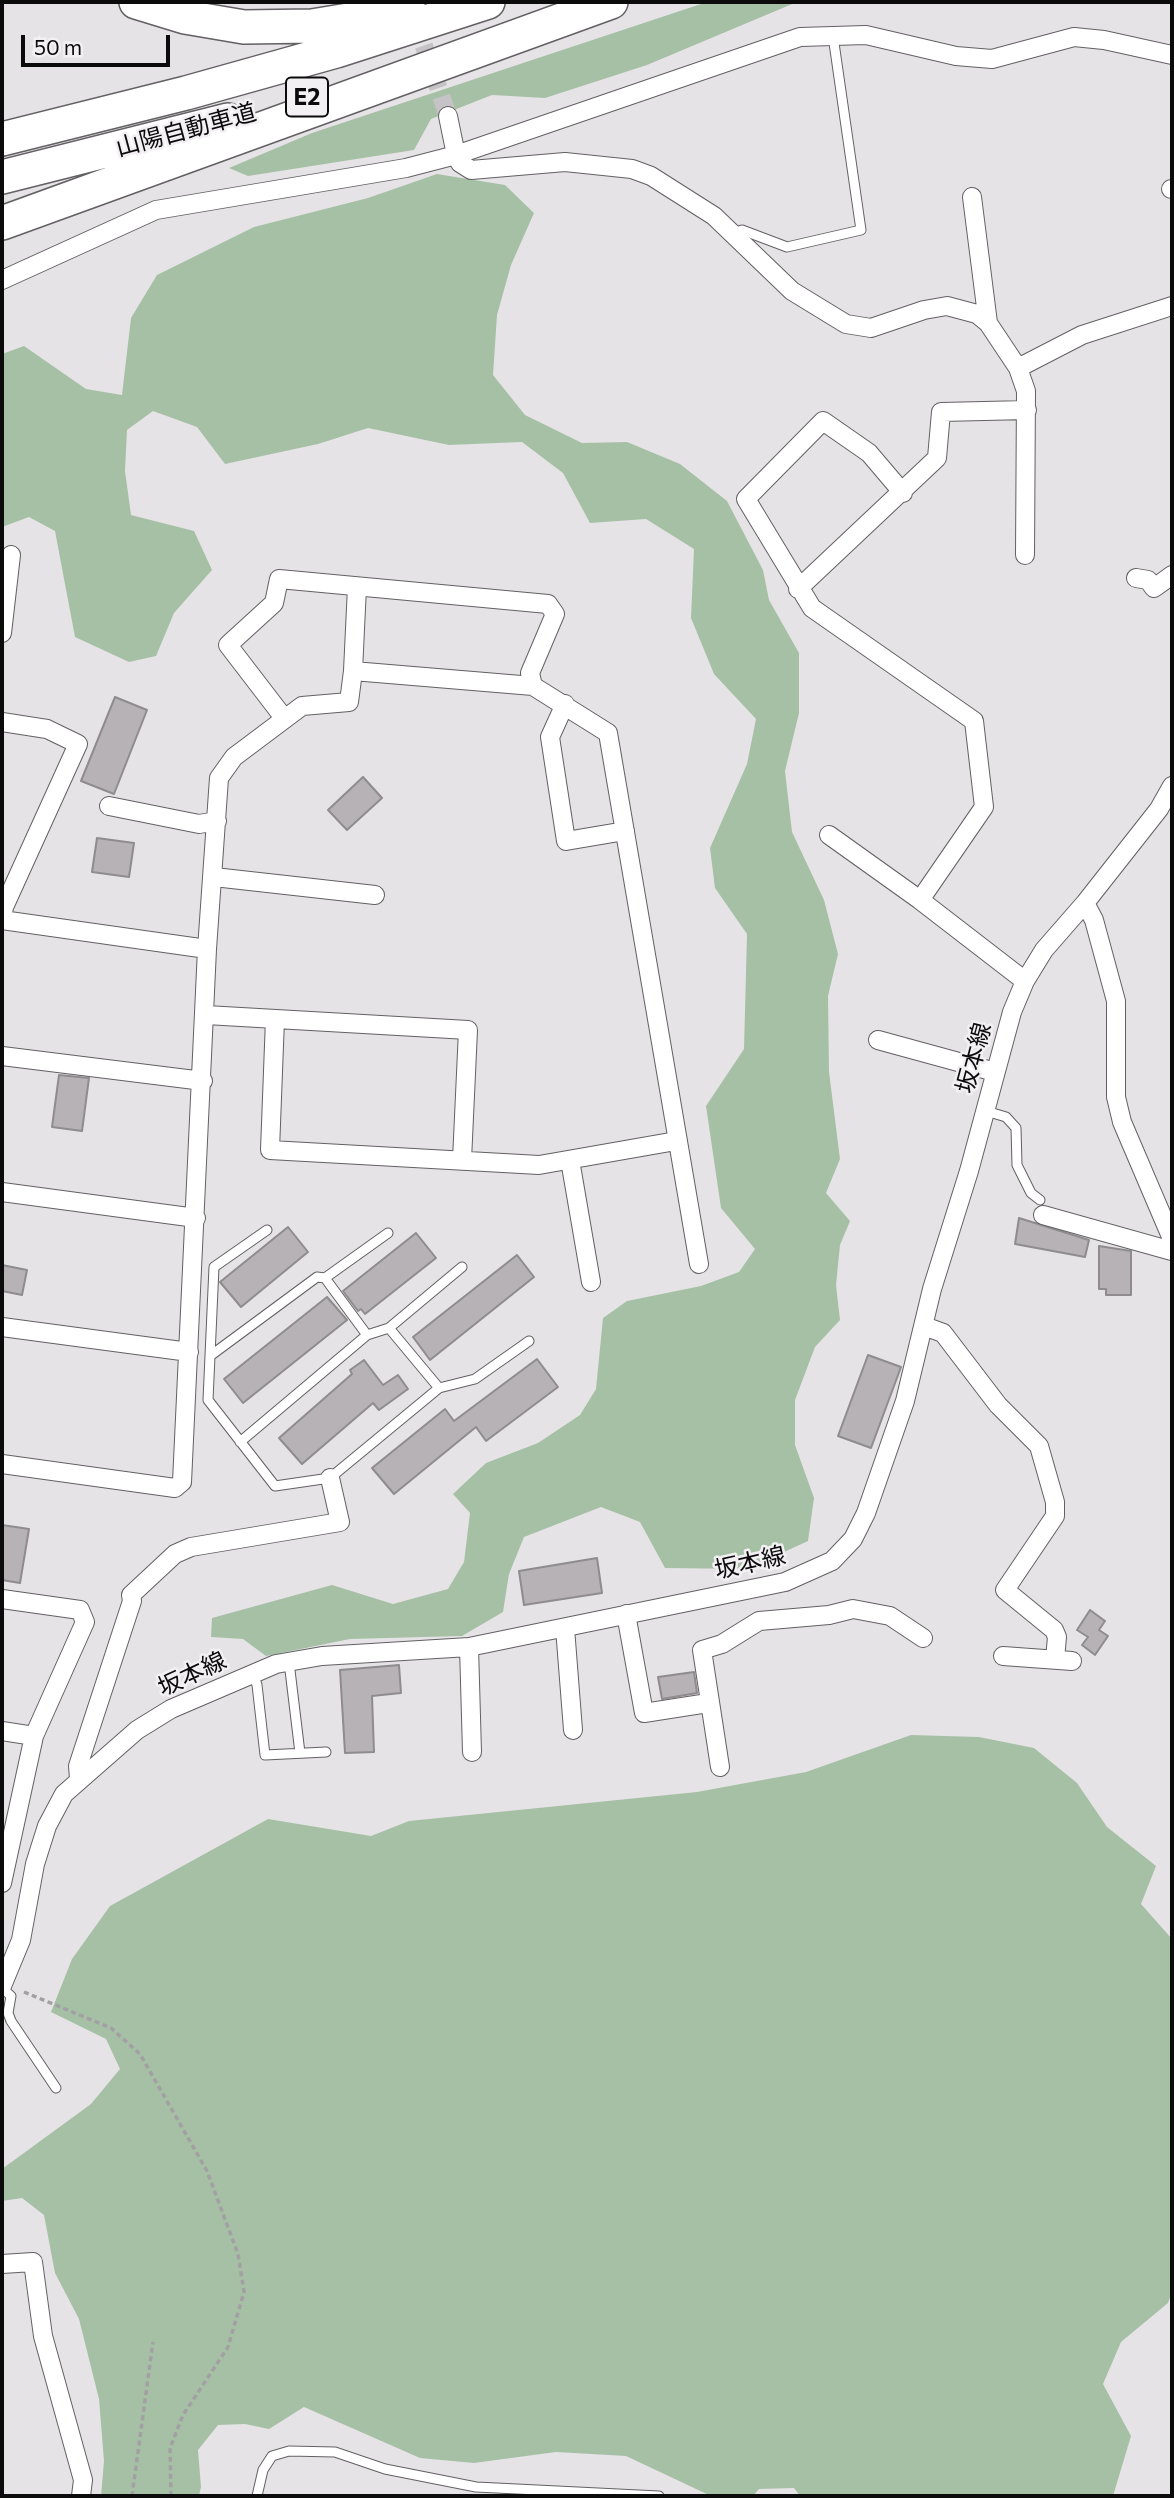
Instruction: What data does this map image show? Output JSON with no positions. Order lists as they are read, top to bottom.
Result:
{
  "streets": {
    "highway": ["E2", "山陽自動車道"],
    "street": ["坂本線"]
  },
  "scale_bar": "50 m"
}
